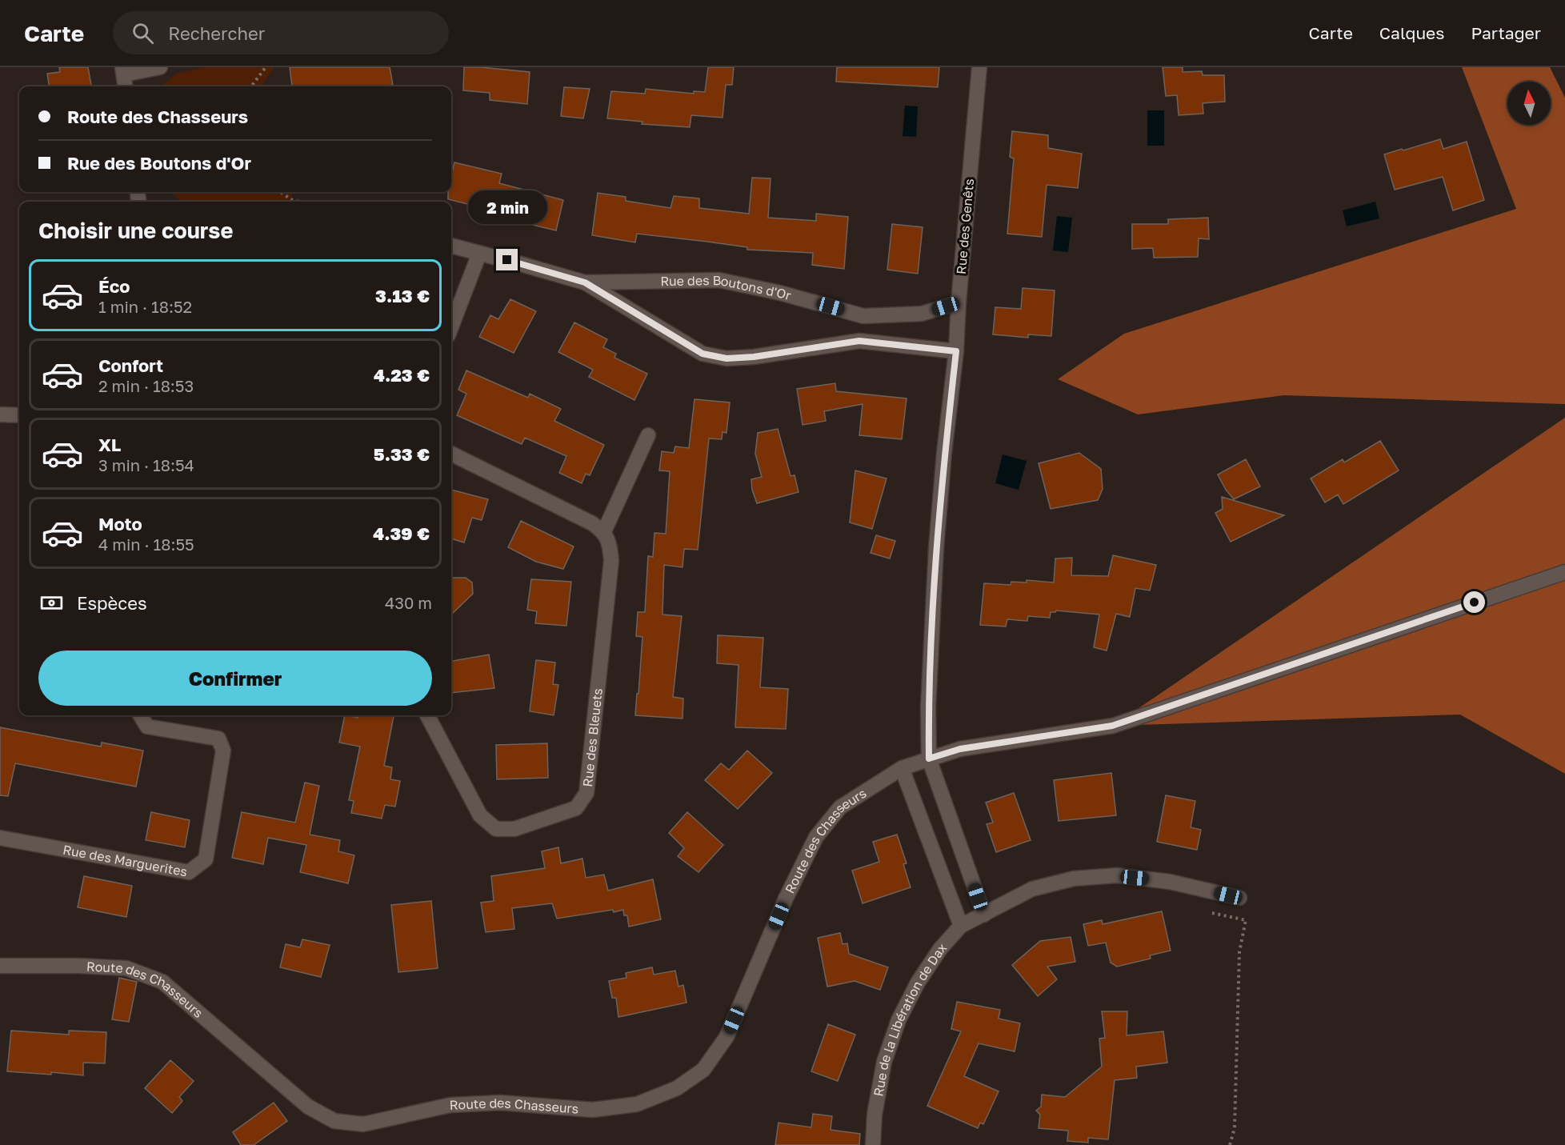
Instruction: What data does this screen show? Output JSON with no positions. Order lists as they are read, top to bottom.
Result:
{
  "streets": {
    "street": [
      "Rue des Genêts",
      "Rue des Boutons d'Or",
      "Rue des Bleuets",
      "Route des Chasseurs",
      "Rue des Marguerites",
      "Rue de la Libération de Dax"
    ]
  },
  "crossings": [
    ["Rue des Genêts", "Rue des Boutons d'Or"],
    ["Rue des Genêts", "Route des Chasseurs"]
  ],
  "north": "top",
  "page": {
    "header": "Carte",
    "search": "Rechercher",
    "nav": ["Carte", "Calques", "Partager"],
    "banner": ["Route des Chasseurs", "Rue des Boutons d'Or"],
    "bubble": "2 min",
    "heading": "Choisir une course",
    "list": [
      {
        "name": "Éco",
        "note": "1 min · 18:52",
        "value": "3.13 €"
      },
      {
        "name": "Confort",
        "note": "2 min · 18:53",
        "value": "4.23 €"
      },
      {
        "name": "XL",
        "note": "3 min · 18:54",
        "value": "5.33 €"
      },
      {
        "name": "Moto",
        "note": "4 min · 18:55",
        "value": "4.39 €"
      }
    ],
    "pay": ["Espèces", "430 m"],
    "buttons": "Confirmer"
  }
}
